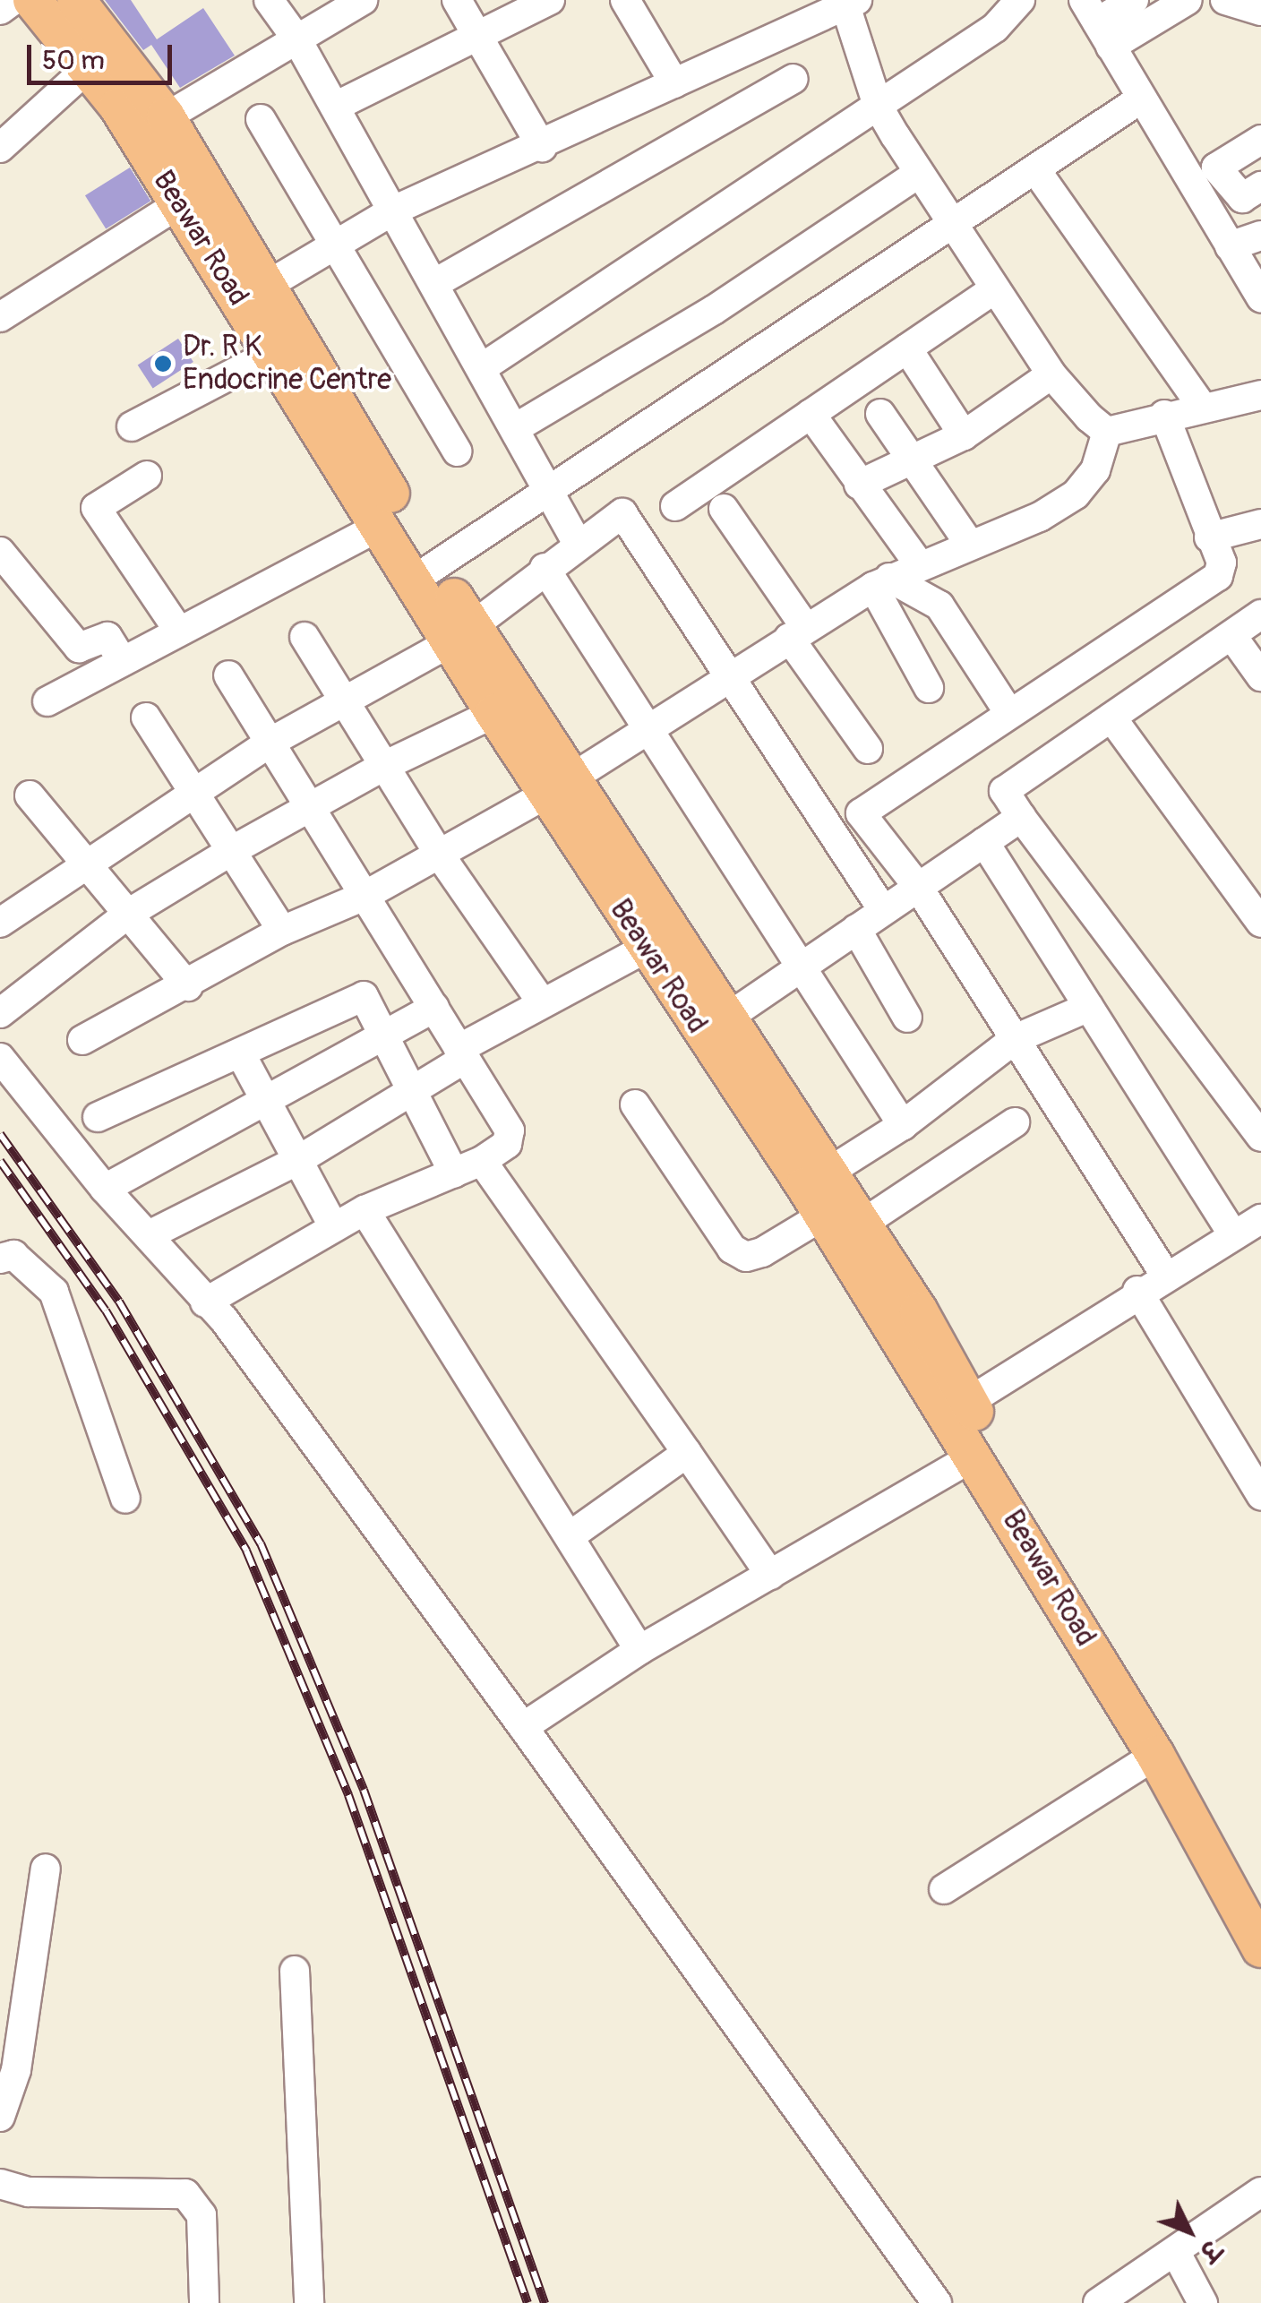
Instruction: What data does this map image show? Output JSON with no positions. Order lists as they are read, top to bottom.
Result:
{
  "streets": {
    "main road": ["Beawar Road"]
  },
  "places": ["Dr. R K Endocrine Centre"],
  "scale_bar": "50 m",
  "north": "bottom right"
}
